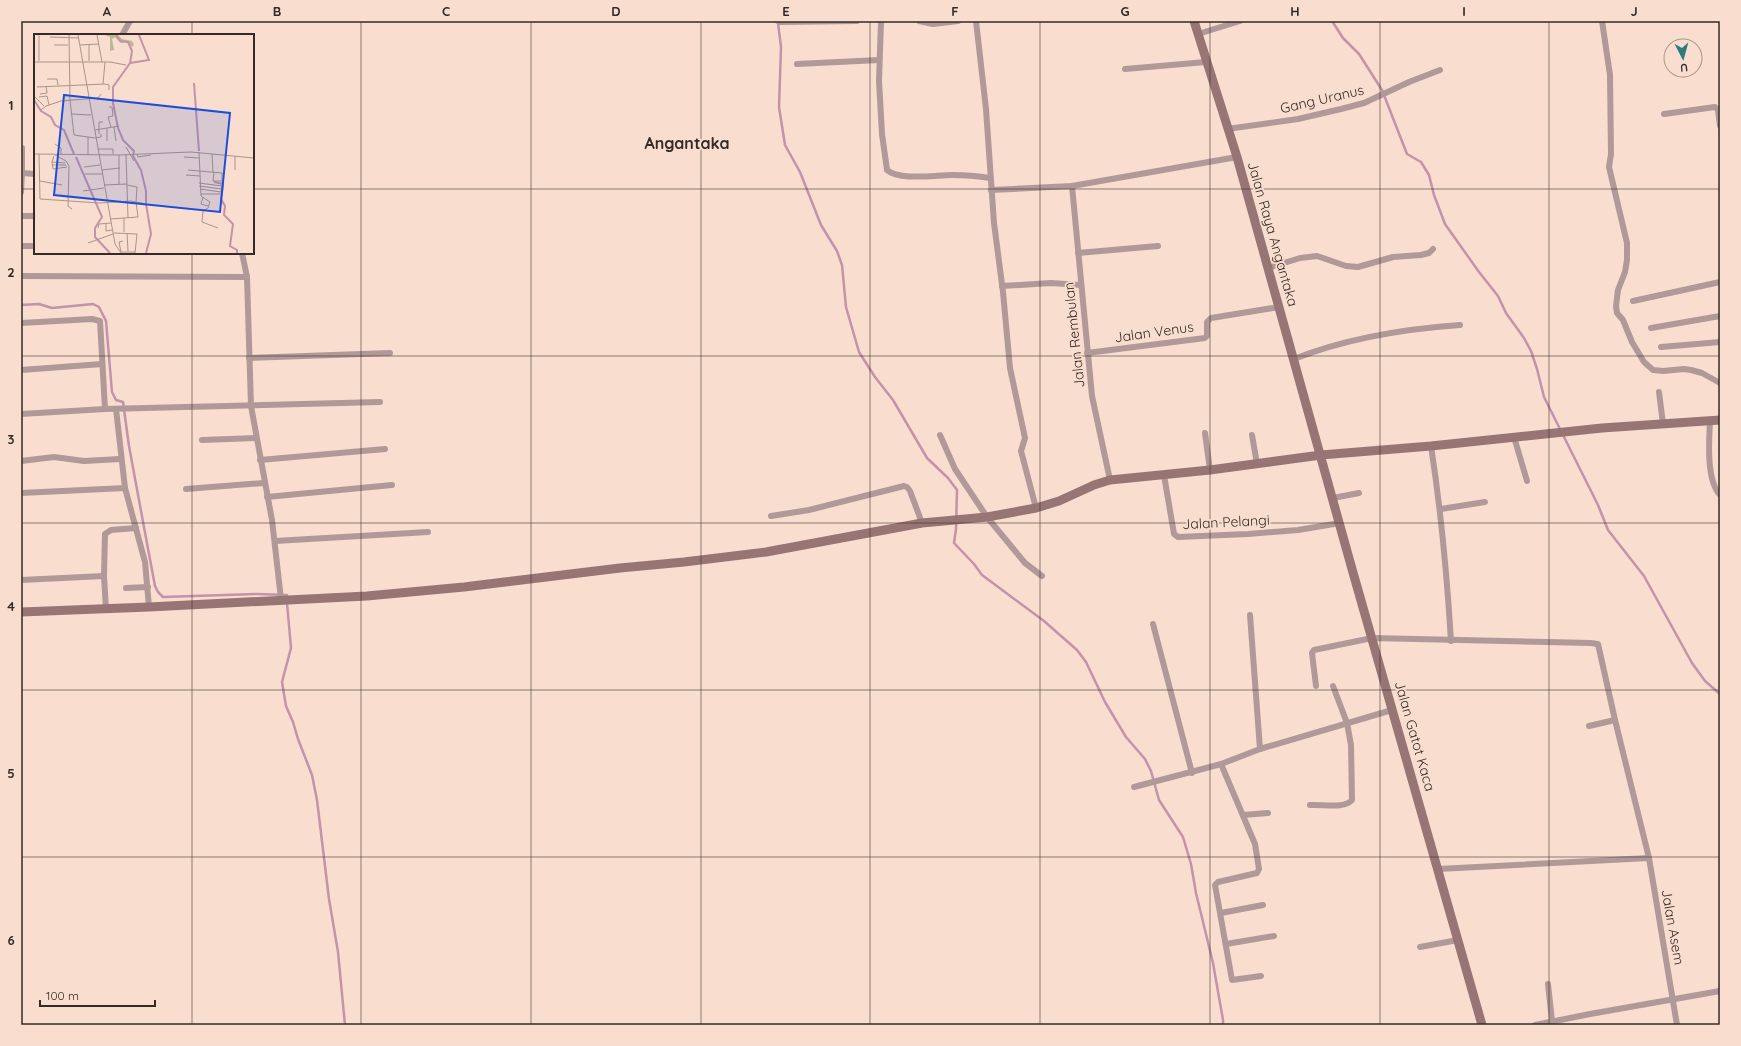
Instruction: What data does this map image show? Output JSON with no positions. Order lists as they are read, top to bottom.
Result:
{
  "streets": {
    "main road": ["Jalan Raya Angantaka", "Jalan Gatot Kaca"],
    "street": [
      "Gang Uranus",
      "Jalan Venus",
      "Jalan Rembulan",
      "Jalan Pelangi",
      "Jalan Asem"
    ]
  },
  "crossings": [
    ["Gang Uranus", "Jalan Raya Angantaka"],
    ["Jalan Raya Angantaka", "Jalan Venus"],
    ["Jalan Raya Angantaka", "Jalan Gatot Kaca"],
    ["Jalan Venus", "Jalan Rembulan"],
    ["Jalan Pelangi", "Jalan Gatot Kaca"]
  ],
  "districts": ["Angantaka"],
  "scale_bar": "100 m",
  "north": "bottom",
  "grid": {
    "columns": [
      "A",
      "B",
      "C",
      "D",
      "E",
      "F",
      "G",
      "H",
      "I",
      "J"
    ],
    "rows": [
      "1",
      "2",
      "3",
      "4",
      "5",
      "6"
    ]
  }
}
